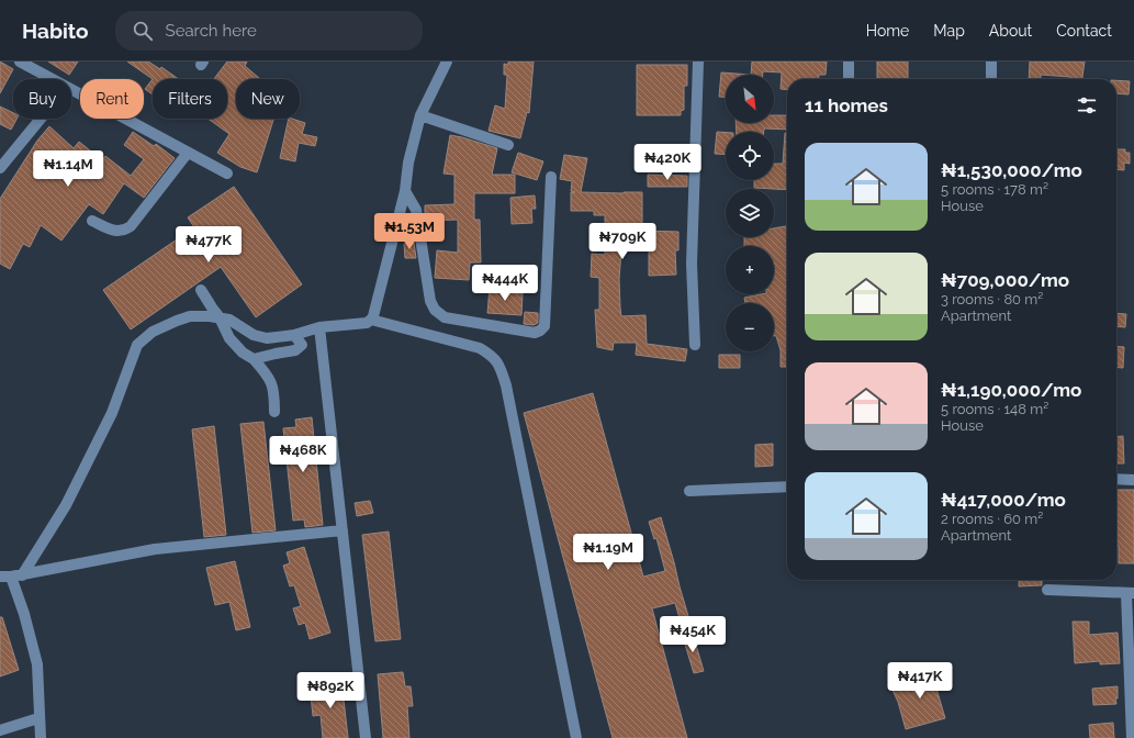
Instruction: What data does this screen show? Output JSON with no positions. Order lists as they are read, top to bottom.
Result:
{
  "north": "bottom right",
  "page": {
    "header": "Habito",
    "search": "Search here",
    "nav": [
      "Home",
      "Map",
      "About",
      "Contact"
    ],
    "map_buttons": ["+", "−"],
    "chip": [
      "Buy",
      "Rent",
      "Filters",
      "New"
    ],
    "heading": "11 homes",
    "list": [
      {
        "name": "₦1,530,000/mo",
        "note": "5 rooms · 178 m² · House"
      },
      {
        "name": "₦709,000/mo",
        "note": "3 rooms · 80 m² · Apartment"
      },
      {
        "name": "₦1,190,000/mo",
        "note": "5 rooms · 148 m² · House"
      },
      {
        "name": "₦417,000/mo",
        "note": "2 rooms · 60 m² · Apartment"
      }
    ],
    "price": [
      "₦420K",
      "₦1.14M",
      "₦1.53M",
      "₦709K",
      "₦477K",
      "₦444K",
      "₦468K",
      "₦1.19M",
      "₦454K",
      "₦417K",
      "₦892K"
    ]
  }
}
